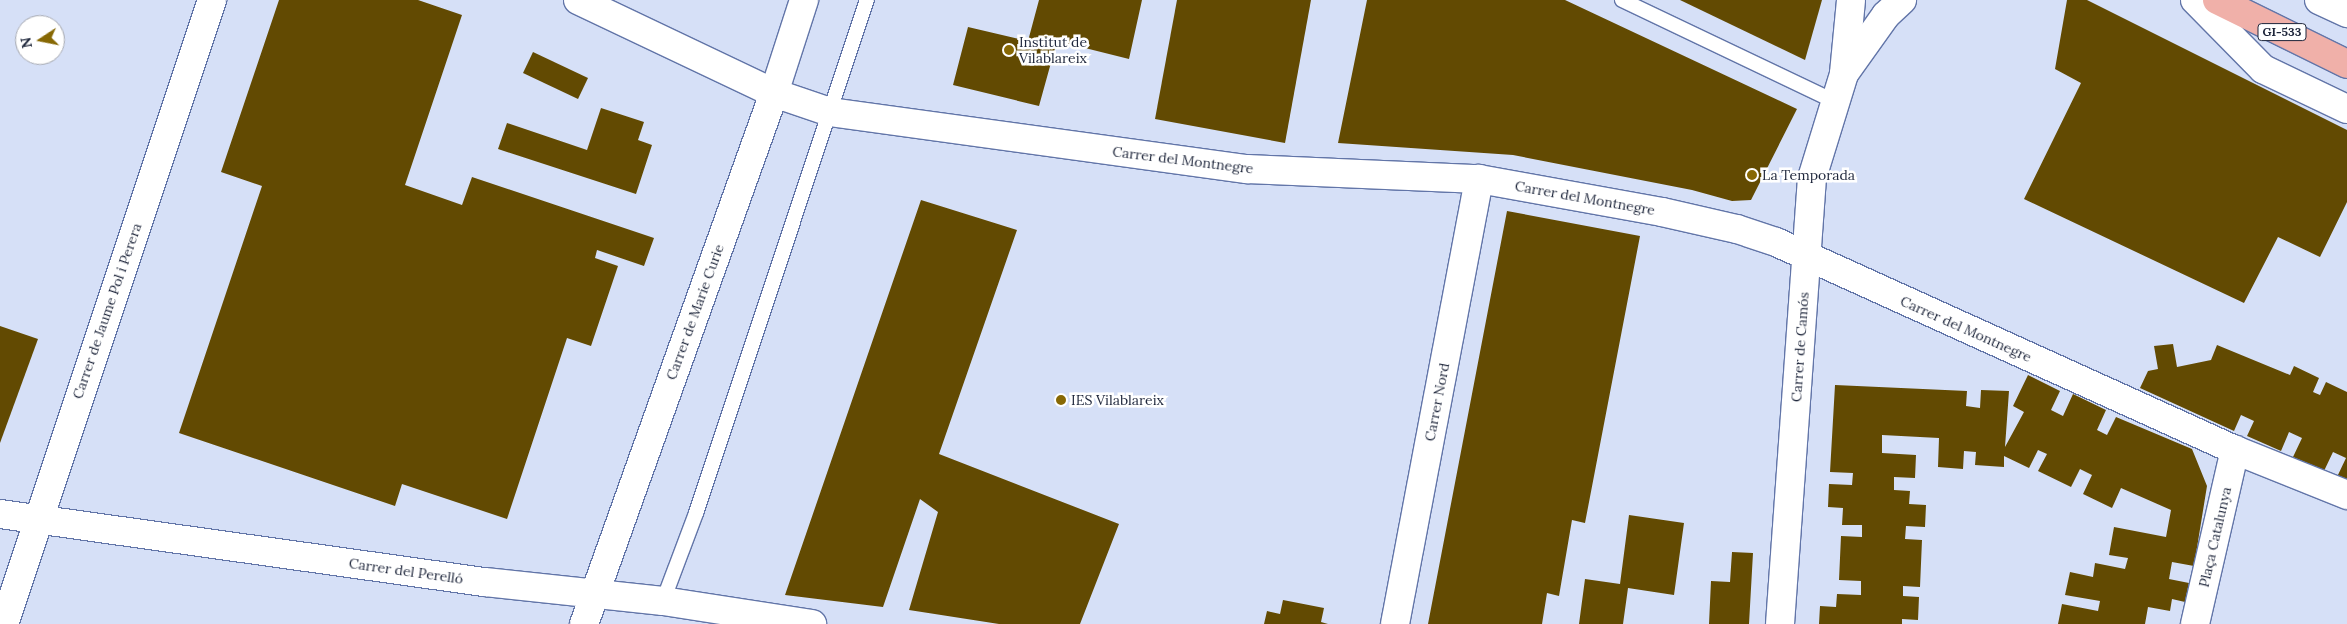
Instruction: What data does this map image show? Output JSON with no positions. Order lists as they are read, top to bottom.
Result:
{
  "streets": {
    "main road": ["GI-533"],
    "street": [
      "Carrer del Montnegre",
      "Carrer de Jaume Pol i Perera",
      "Carrer de Marie Curie",
      "Carrer de Camós",
      "Carrer Nord",
      "Plaça Catalunya",
      "Carrer del Perelló"
    ]
  },
  "crossings": [
    ["Carrer del Montnegre", "Carrer de Marie Curie"],
    ["Carrer del Montnegre", "Carrer de Camós"],
    ["Carrer del Montnegre", "Carrer Nord"],
    ["Carrer del Montnegre", "Plaça Catalunya"],
    ["Carrer de Jaume Pol i Perera", "Carrer del Perelló"],
    ["Carrer de Marie Curie", "Carrer del Perelló"]
  ],
  "places": ["Institut de Vilablareix", "La Temporada", "IES Vilablareix"],
  "north": "left"
}
